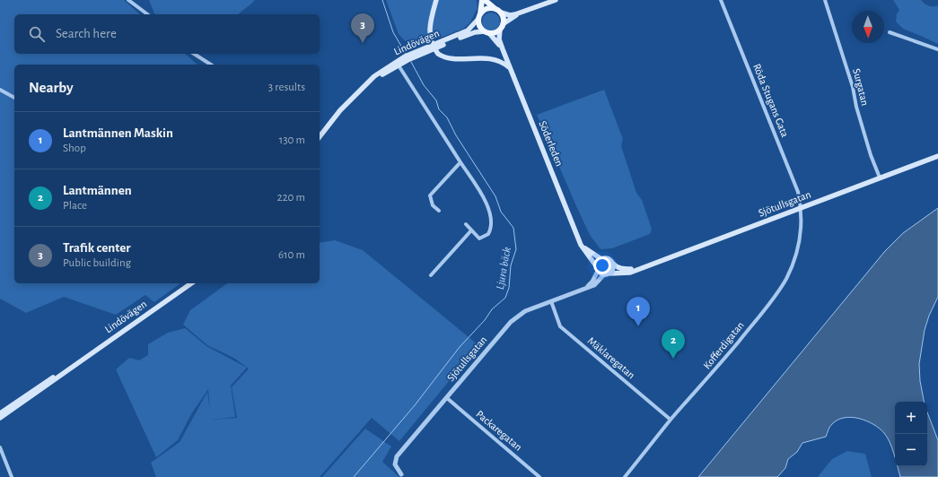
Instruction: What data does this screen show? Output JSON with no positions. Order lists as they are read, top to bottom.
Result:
{
  "streets": {
    "main road": ["Lindövägen", "Söderleden", "Sjötullsgatan"],
    "street": [
      "Surgatan",
      "Röda Stugans Gata",
      "Kofferdigatan",
      "Mäklaregatan",
      "Packaregatan"
    ]
  },
  "crossings": [
    ["Lindövägen", "Söderleden"],
    ["Surgatan", "Sjötullsgatan"],
    ["Röda Stugans Gata", "Sjötullsgatan"],
    ["Röda Stugans Gata", "Kofferdigatan"],
    ["Söderleden", "Sjötullsgatan"],
    ["Sjötullsgatan", "Kofferdigatan"],
    ["Sjötullsgatan", "Mäklaregatan"],
    ["Sjötullsgatan", "Packaregatan"],
    ["Kofferdigatan", "Mäklaregatan"]
  ],
  "water": ["Ljura bäck"],
  "north": "bottom",
  "page": {
    "pins": ["3", "1", "2"],
    "search": "Search here",
    "heading": ["Nearby", "3 results"],
    "list": [
      {
        "mark": "1",
        "name": "Lantmännen Maskin",
        "note": "Shop",
        "value": "130 m"
      },
      {
        "mark": "2",
        "name": "Lantmännen",
        "note": "Place",
        "value": "220 m"
      },
      {
        "mark": "3",
        "name": "Trafik center",
        "note": "Public building",
        "value": "610 m"
      }
    ],
    "map_buttons": ["+", "−"]
  }
}
